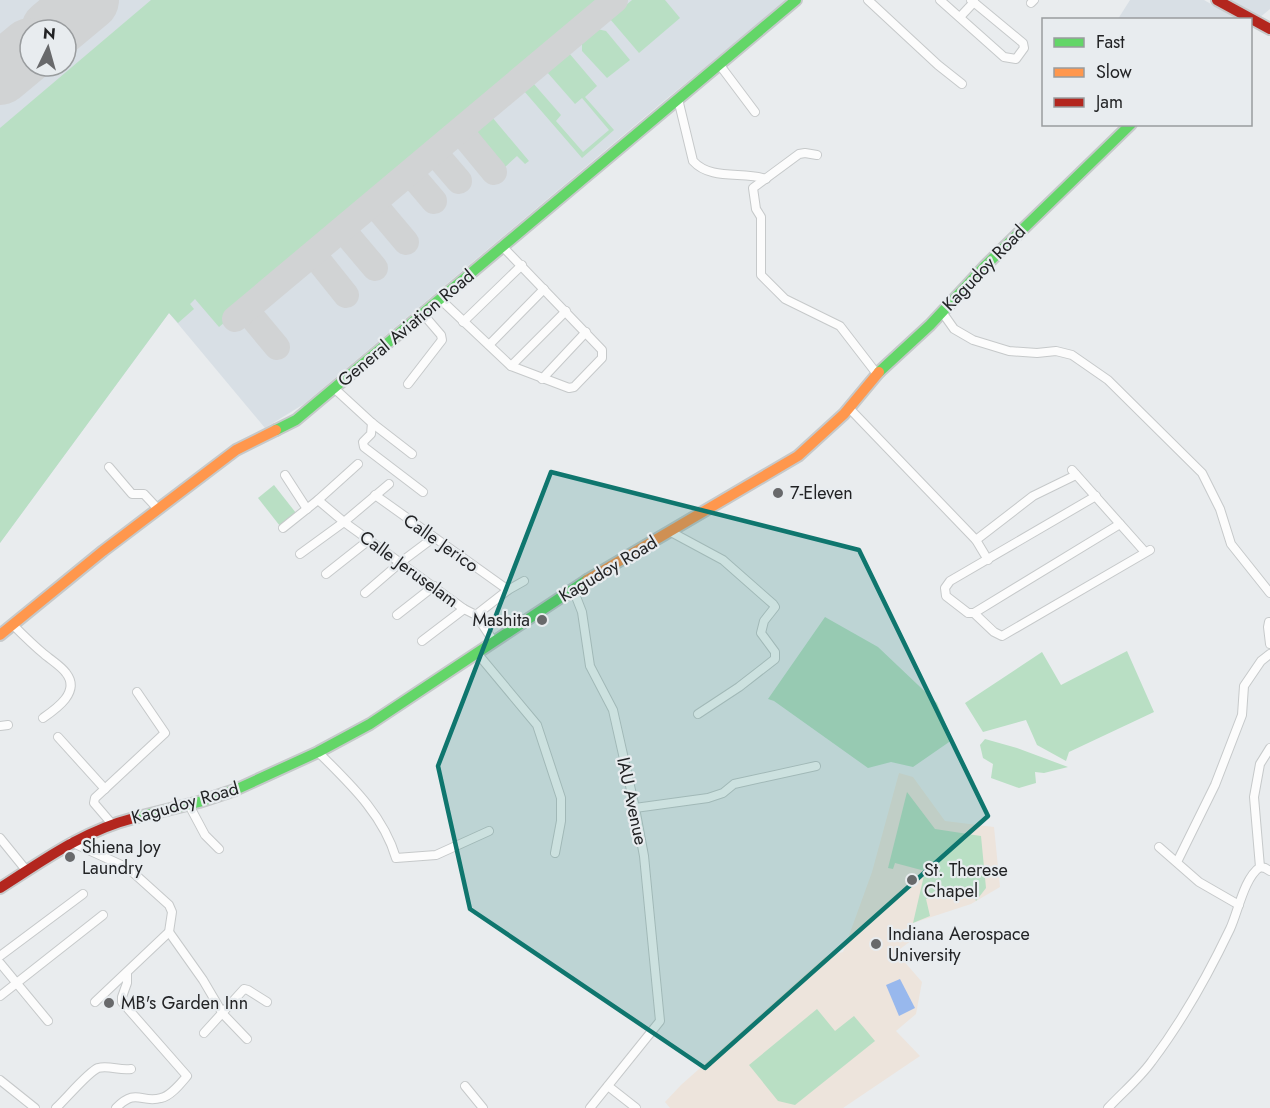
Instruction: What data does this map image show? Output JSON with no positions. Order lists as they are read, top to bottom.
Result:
{
  "streets": {
    "street": [
      "Kagudoy Road",
      "General Aviation Road",
      "Calle Jerico",
      "Calle Jeruselam",
      "IAU Avenue"
    ]
  },
  "crossings": [
    ["Kagudoy Road", "Calle Jeruselam"],
    ["Kagudoy Road", "IAU Avenue"]
  ],
  "places": [
    "7-Eleven",
    "Mashita",
    "Shiena Joy Laundry",
    "St. Therese Chapel",
    "Indiana Aerospace University",
    "MB's Garden Inn"
  ],
  "legend": ["Fast", "Slow", "Jam"],
  "north": "top"
}
